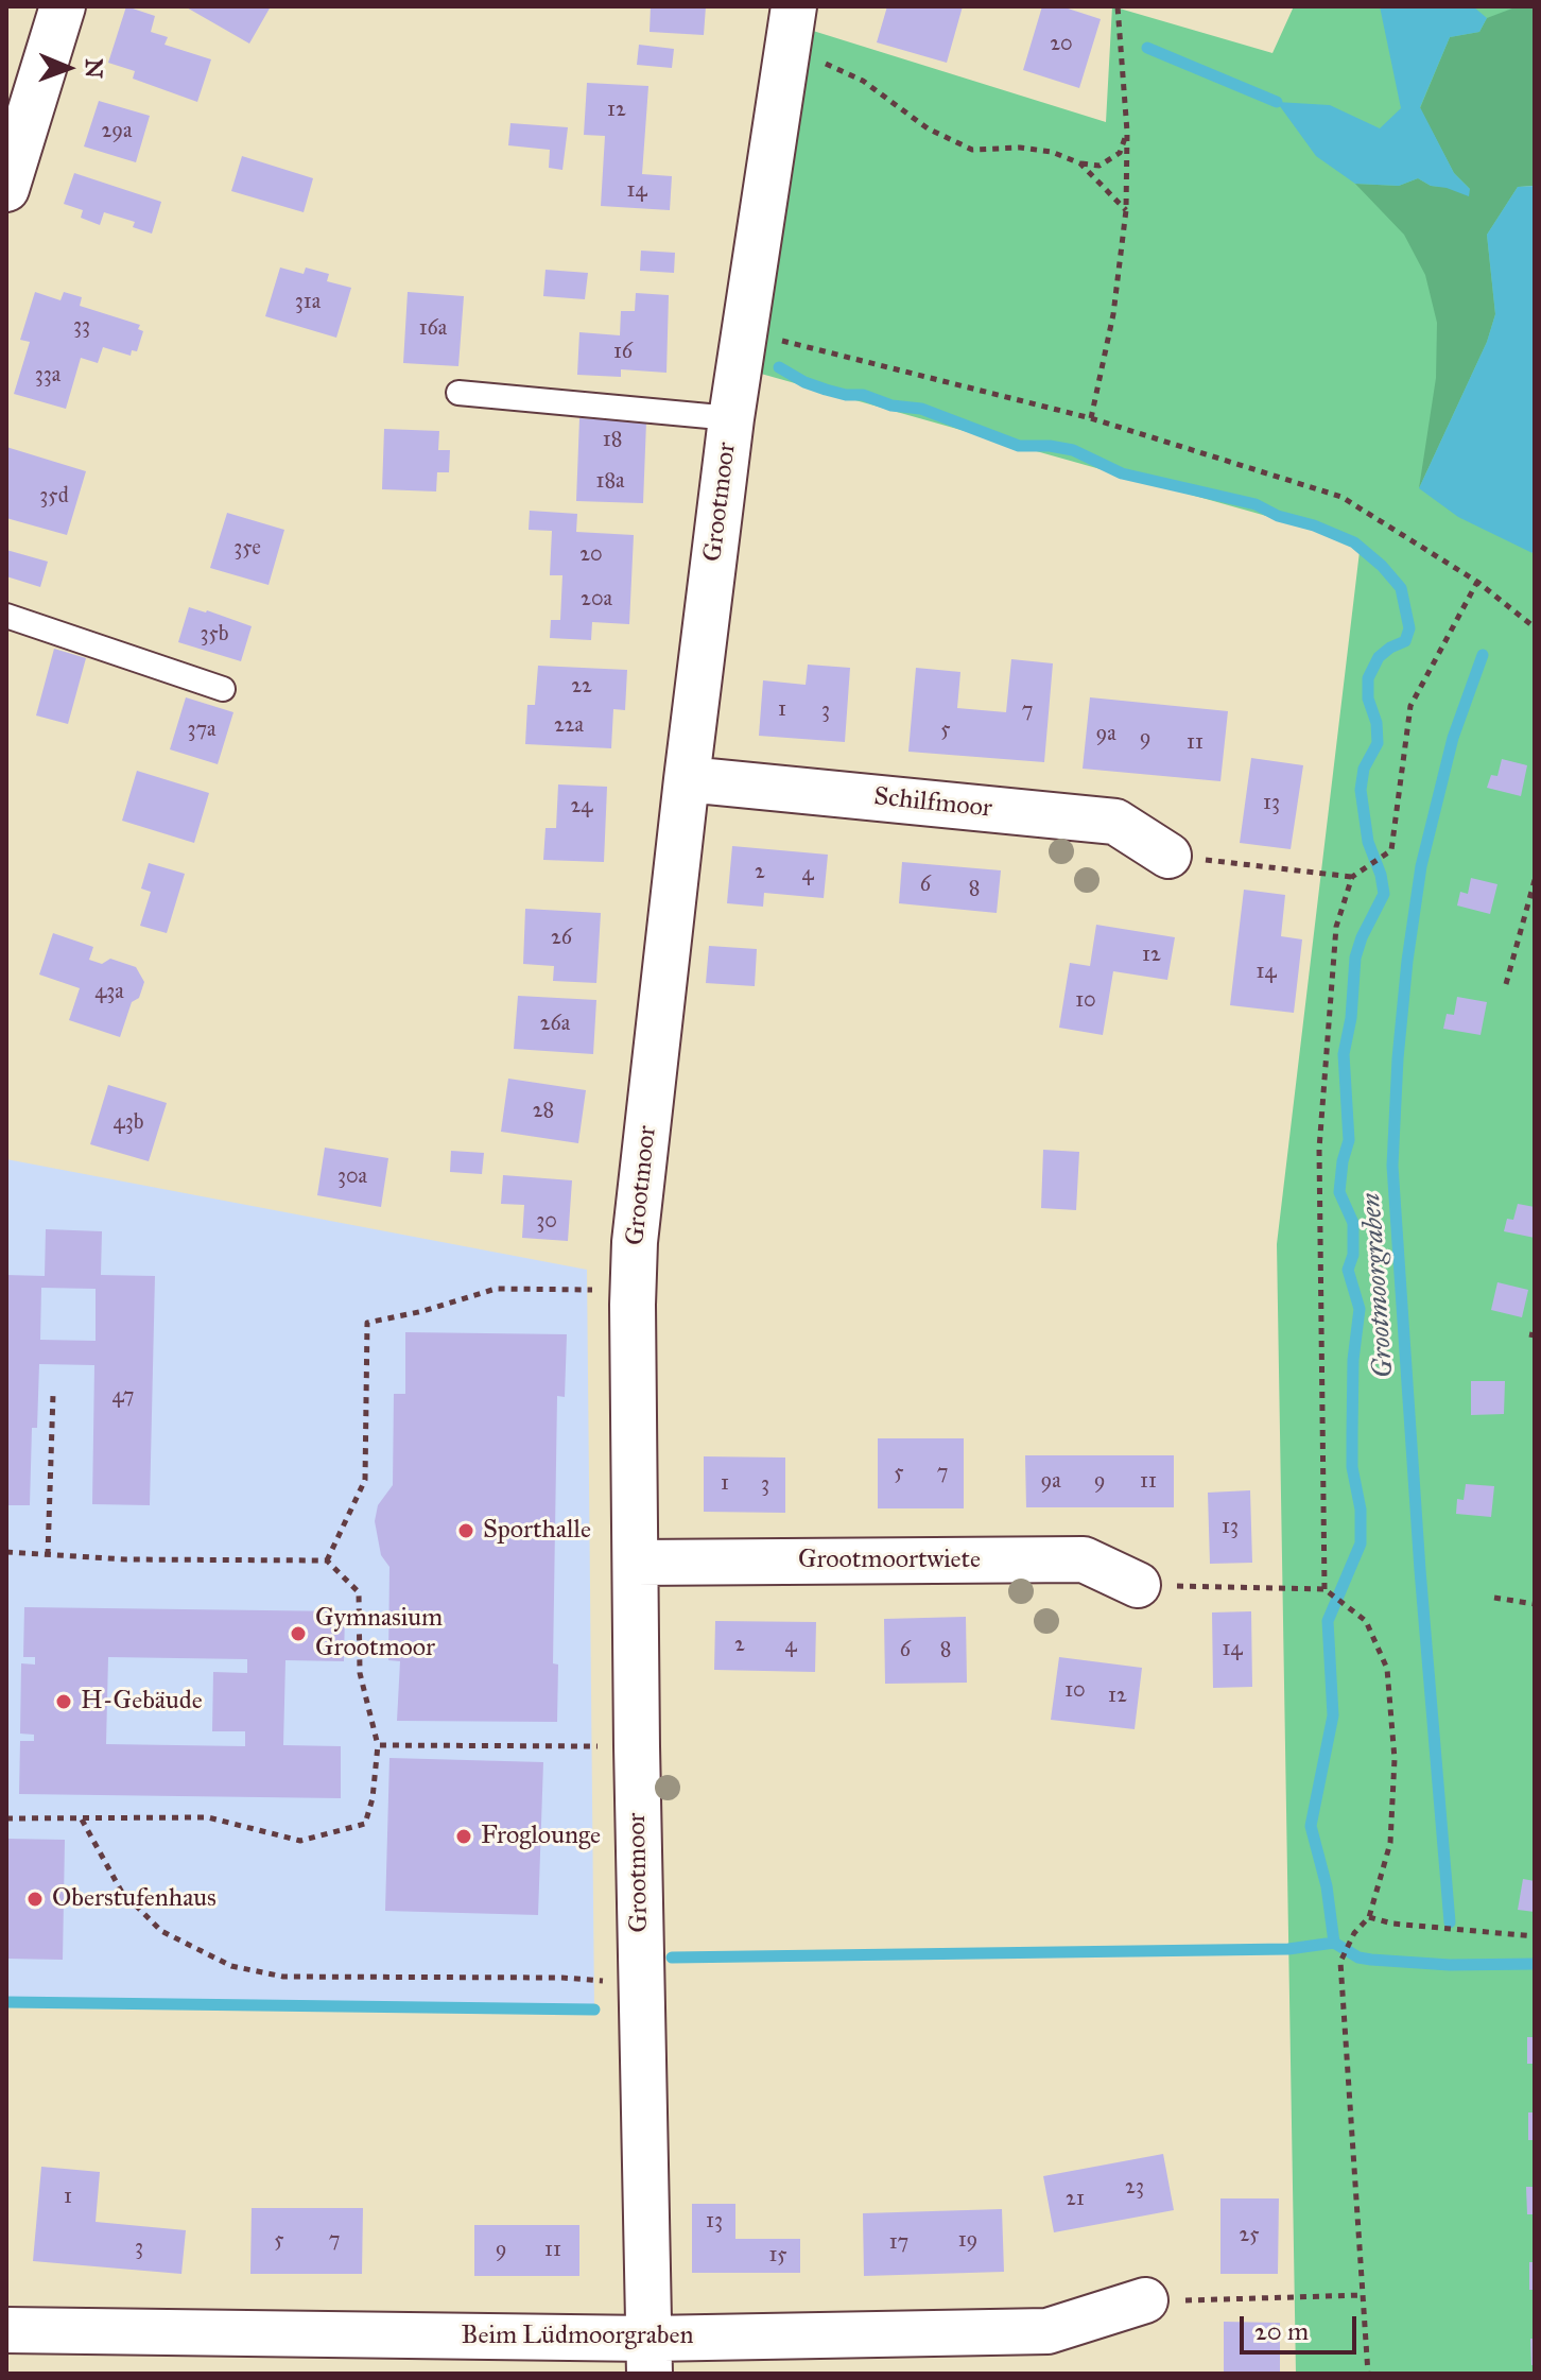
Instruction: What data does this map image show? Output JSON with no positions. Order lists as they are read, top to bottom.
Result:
{
  "streets": {
    "street": [
      "Grootmoor",
      "Schilfmoor",
      "Grootmoortwiete",
      "Beim Lüdmoorgraben"
    ]
  },
  "crossings": [
    ["Grootmoor", "Schilfmoor"],
    ["Grootmoor", "Grootmoortwiete"],
    ["Grootmoor", "Beim Lüdmoorgraben"]
  ],
  "water": ["Grootmoorgraben"],
  "places": [
    "Sporthalle",
    "Gymnasium Grootmoor",
    "H-Gebäude",
    "Froglounge",
    "Oberstufenhaus"
  ],
  "house_numbers": [
    "20",
    "12",
    "29a",
    "14",
    "31a",
    "33",
    "16a",
    "16",
    "33a",
    "18",
    "18a",
    "35d",
    "35e",
    "20",
    "20a",
    "35b",
    "22",
    "1",
    "3",
    "7",
    "22a",
    "37a",
    "5",
    "9a",
    "9",
    "11",
    "13",
    "24",
    "2",
    "4",
    "6",
    "8",
    "26",
    "12",
    "14",
    "43a",
    "10",
    "26a",
    "28",
    "43b",
    "30a",
    "30",
    "47",
    "5",
    "7",
    "9a",
    "9",
    "11",
    "1",
    "3",
    "13",
    "2",
    "4",
    "14",
    "6",
    "8",
    "10",
    "12",
    "23",
    "1",
    "21",
    "13",
    "25",
    "5",
    "7",
    "19",
    "17",
    "3",
    "9",
    "11",
    "15"
  ],
  "scale_bar": "20 m",
  "north": "right"
}
